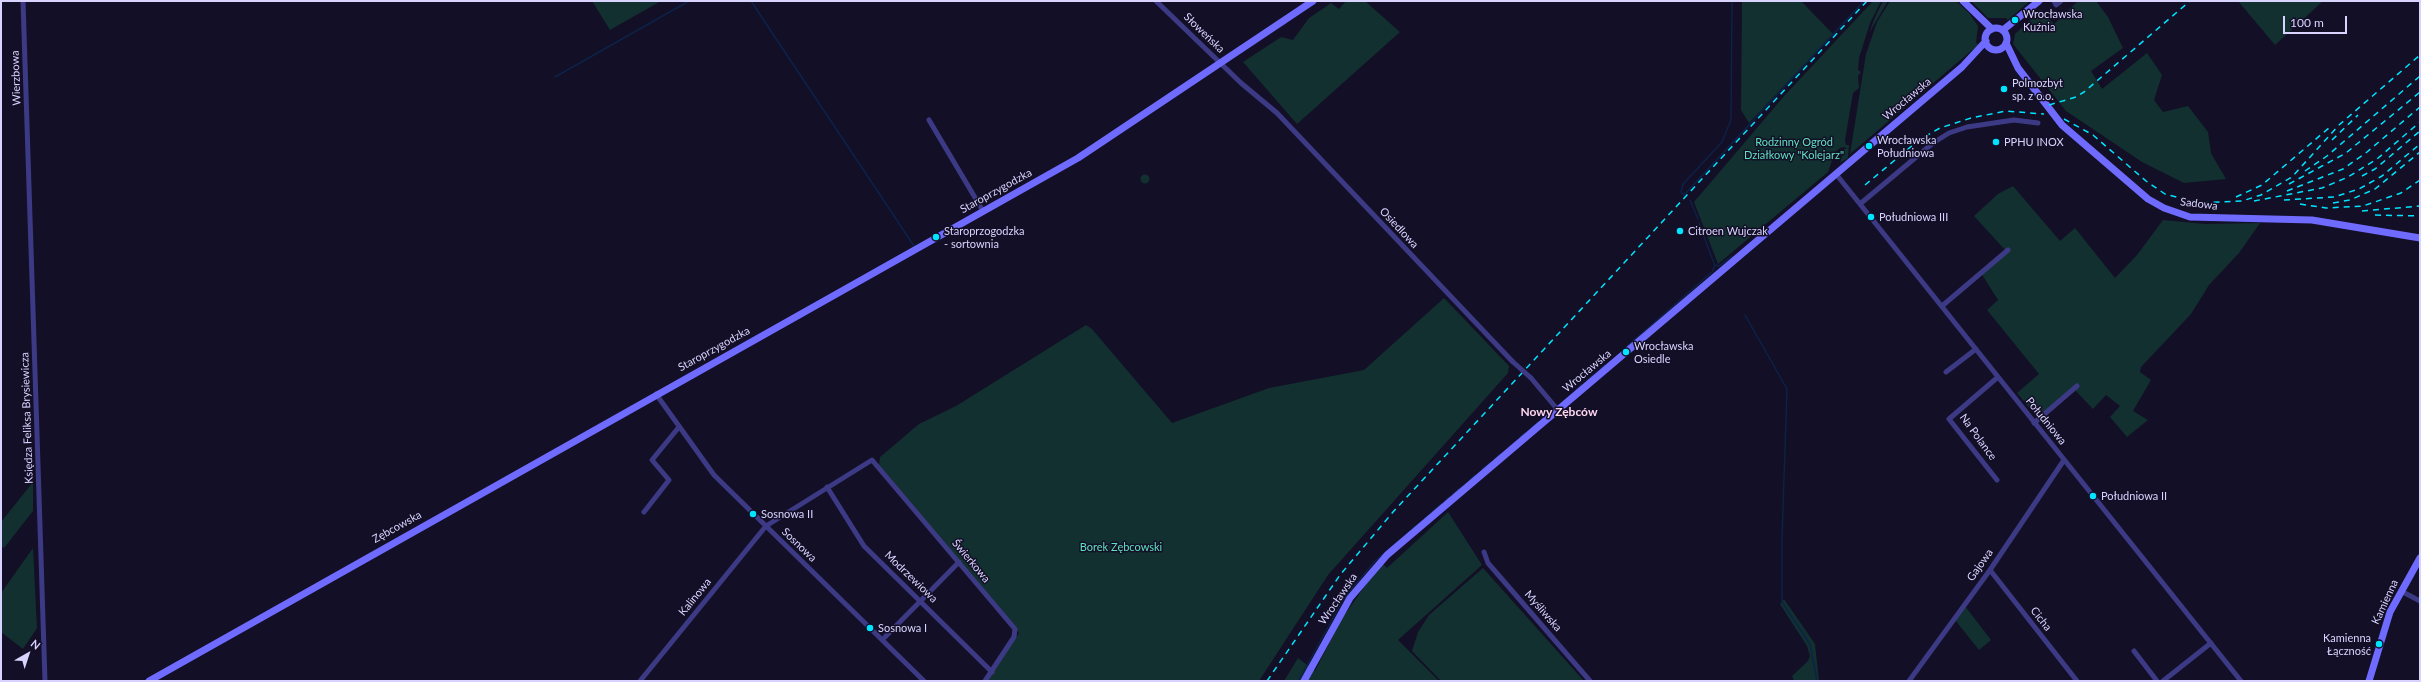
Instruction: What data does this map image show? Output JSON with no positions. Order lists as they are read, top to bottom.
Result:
{
  "streets": {
    "street": [
      "Słoweńska",
      "Wierzbowa",
      "Wrocławska",
      "Staroprzygodzka",
      "Sadowa",
      "Osiedlowa",
      "Księdza Feliksa Brysiewicza",
      "Południowa",
      "Na Polance",
      "Zębcowska",
      "Sosnowa",
      "Świerkowa",
      "Gajowa",
      "Modrzewiowa",
      "Kalinowa",
      "Kamienna",
      "Myśliwska",
      "Cicha"
    ]
  },
  "crossings": [
    ["Słoweńska", "Staroprzygodzka"],
    ["Słoweńska", "Osiedlowa"],
    ["Wierzbowa", "Księdza Feliksa Brysiewicza"],
    ["Wrocławska", "Sadowa"],
    ["Wrocławska", "Osiedlowa"],
    ["Wrocławska", "Południowa"],
    ["Staroprzygodzka", "Osiedlowa"],
    ["Staroprzygodzka", "Zębcowska"],
    ["Staroprzygodzka", "Sosnowa"],
    ["Południowa", "Na Polance"],
    ["Południowa", "Gajowa"],
    ["Zębcowska", "Sosnowa"],
    ["Sosnowa", "Kalinowa"],
    ["Świerkowa", "Modrzewiowa"],
    ["Świerkowa", "Kalinowa"],
    ["Gajowa", "Cicha"],
    ["Modrzewiowa", "Kalinowa"]
  ],
  "districts": ["Nowy Zębców"],
  "parks": ["Rodzinny Ogród Działkowy \"Kolejarz\"", "Borek Zębcowski"],
  "places": [
    "Wrocławska Kuźnia",
    "Polmozbyt sp. z o.o.",
    "PPHU INOX",
    "Wrocławska Południowa",
    "Południowa III",
    "Citroen Wujczak",
    "Staroprzogodzka - sortownia",
    "Wrocławska Osiedle",
    "Południowa II",
    "Sosnowa II",
    "Sosnowa I",
    "Kamienna Łączność"
  ],
  "scale_bar": "100 m",
  "north": "top right"
}
